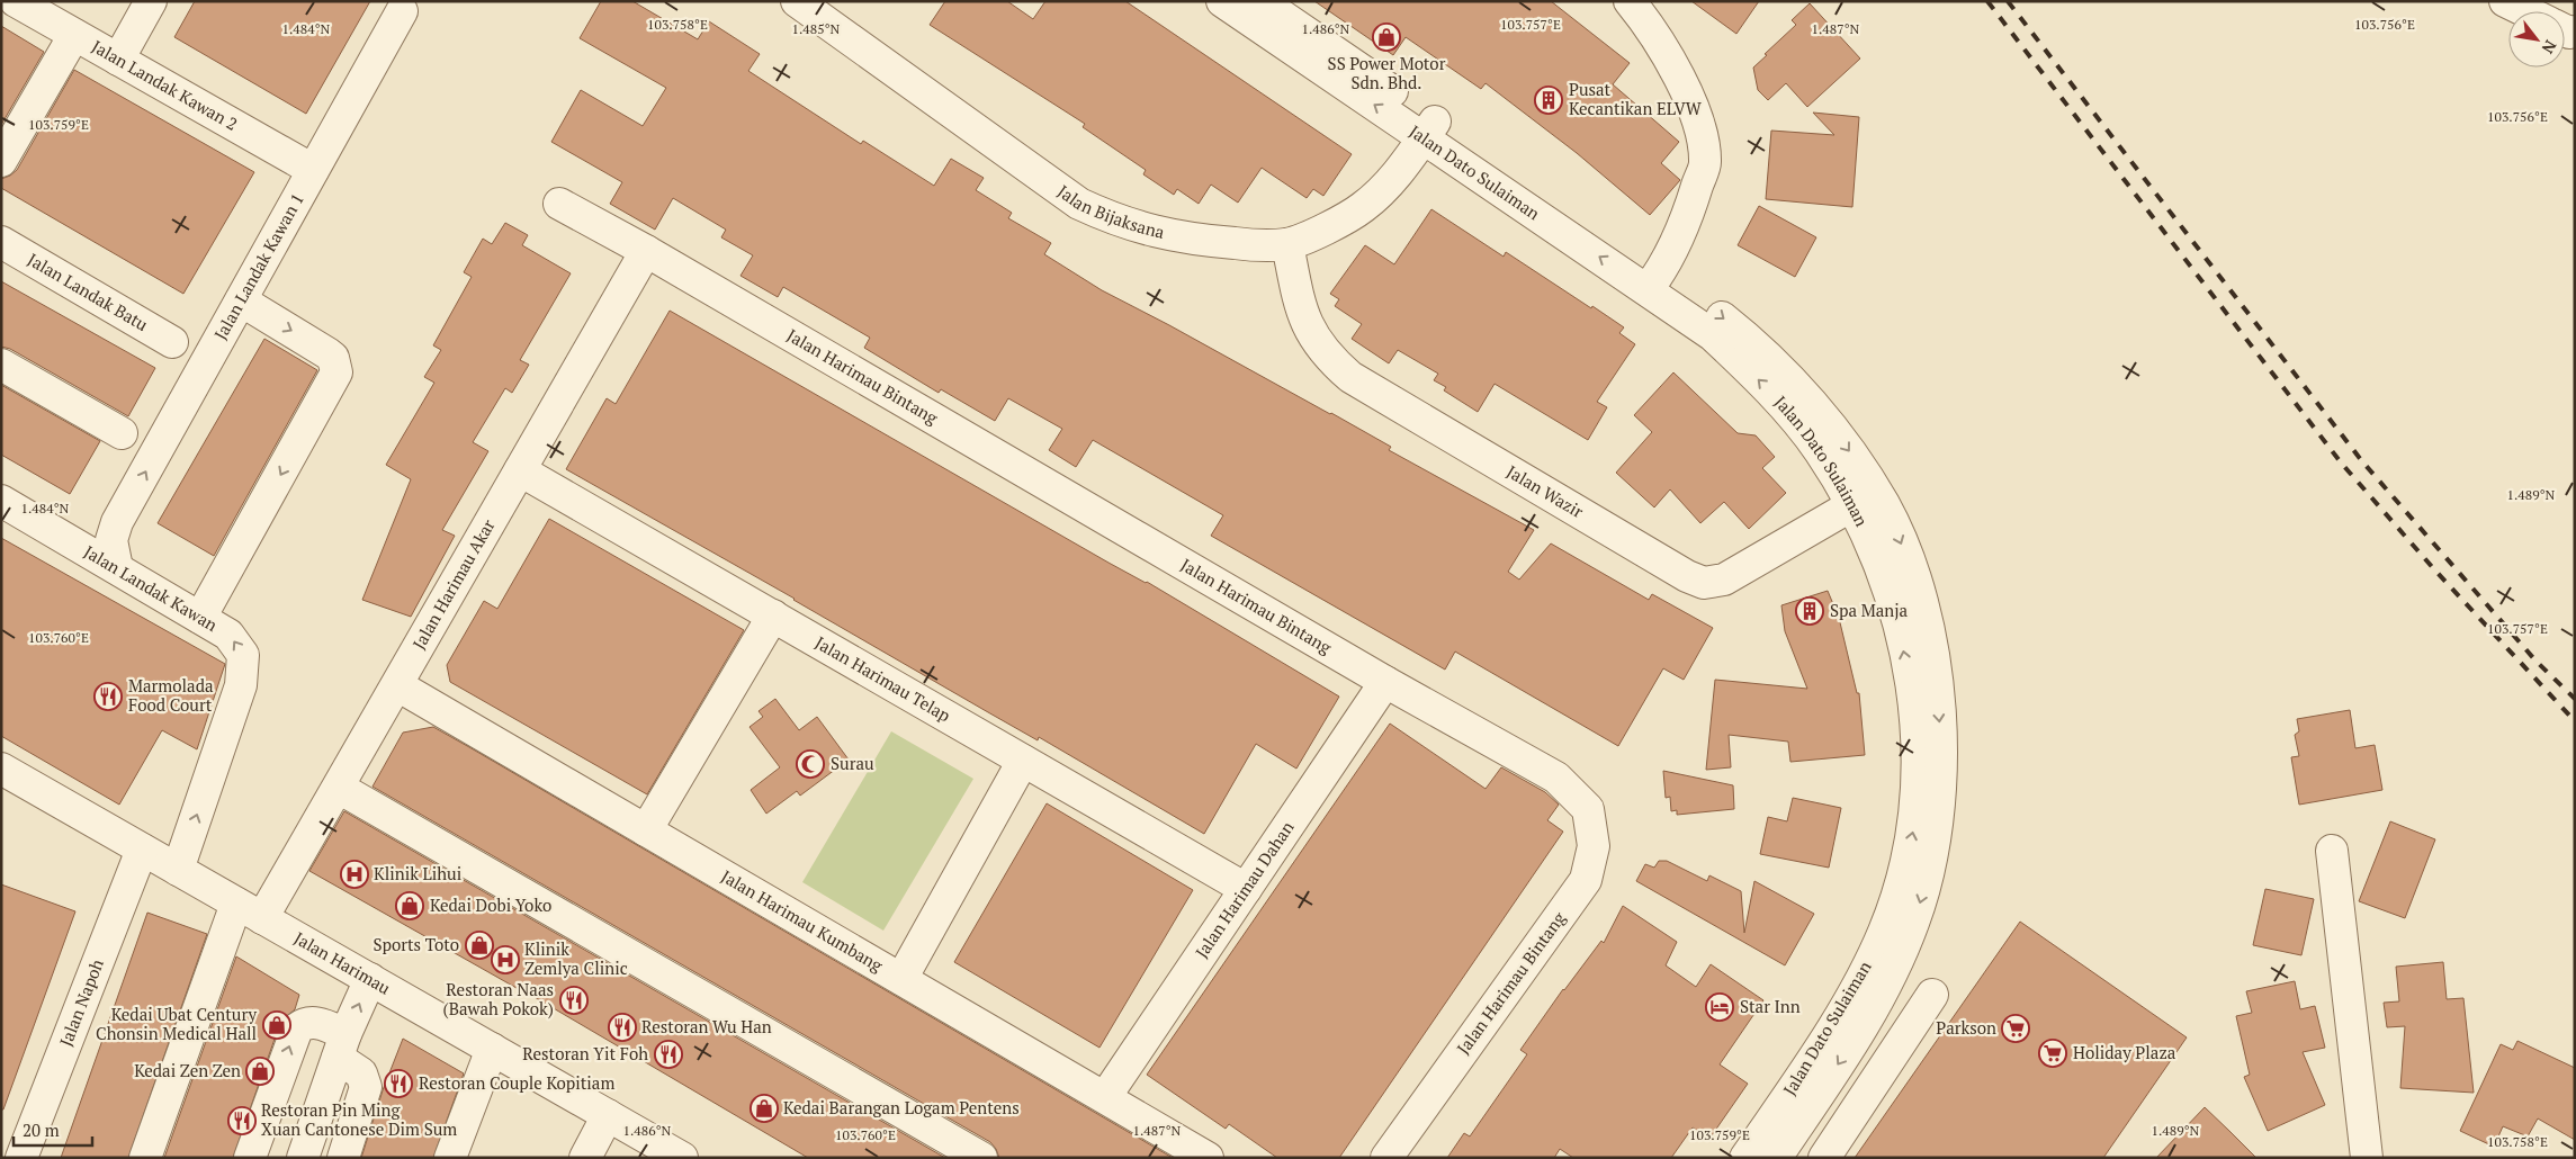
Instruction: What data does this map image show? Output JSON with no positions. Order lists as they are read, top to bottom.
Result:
{
  "streets": {
    "street": [
      "Jalan Landak Kawan 2",
      "Jalan Dato Sulaiman",
      "Jalan Bijaksana",
      "Jalan Landak Kawan 1",
      "Jalan Landak Batu",
      "Jalan Harimau Bintang",
      "Jalan Wazir",
      "Jalan Harimau Akar",
      "Jalan Landak Kawan",
      "Jalan Harimau Telap",
      "Jalan Harimau Dahan",
      "Jalan Harimau Kumbang",
      "Jalan Harimau",
      "Jalan Napoh"
    ]
  },
  "crossings": [
    ["Jalan Landak Kawan 2", "Jalan Landak Kawan 1"],
    ["Jalan Dato Sulaiman", "Jalan Bijaksana"],
    ["Jalan Dato Sulaiman", "Jalan Wazir"],
    ["Jalan Bijaksana", "Jalan Wazir"],
    ["Jalan Landak Kawan 1", "Jalan Landak Kawan"],
    ["Jalan Harimau Bintang", "Jalan Harimau Akar"],
    ["Jalan Harimau Bintang", "Jalan Harimau Dahan"],
    ["Jalan Harimau Akar", "Jalan Harimau Telap"],
    ["Jalan Harimau Akar", "Jalan Harimau Kumbang"],
    ["Jalan Harimau Akar", "Jalan Harimau"],
    ["Jalan Landak Kawan", "Jalan Harimau"],
    ["Jalan Harimau Telap", "Jalan Harimau Dahan"],
    ["Jalan Harimau Dahan", "Jalan Harimau Kumbang"],
    ["Jalan Harimau", "Jalan Napoh"]
  ],
  "one_way": ["Jalan Landak Kawan 1", "Jalan Landak Kawan"],
  "places": {
    "shop": [
      "SS Power Motor Sdn. Bhd.",
      "Kedai Dobi Yoko",
      "Sports Toto",
      "Kedai Ubat Century Chonsin Medical Hall",
      "Kedai Zen Zen",
      "Kedai Barangan Logam Pentens"
    ],
    "building": ["Pusat Kecantikan ELVW", "Spa Manja"],
    "restaurant": [
      "Marmolada Food Court",
      "Restoran Naas (Bawah Pokok)",
      "Restoran Wu Han",
      "Restoran Yit Foh",
      "Restoran Couple Kopitiam",
      "Restoran Pin Ming Xuan Cantonese Dim Sum"
    ],
    "mosque": ["Surau"],
    "hospital": ["Klinik Lihui", "Klinik Zemlya Clinic"],
    "hotel": ["Star Inn"],
    "supermarket": ["Parkson", "Holiday Plaza"]
  },
  "scale_bar": "20 m",
  "north": "bottom right",
  "coordinates": [
    "103.758°E",
    "103.757°E",
    "103.756°E",
    "1.485°N",
    "1.486°N",
    "1.487°N",
    "1.484°N",
    "103.759°E",
    "1.489°N",
    "103.760°E"
  ]
}
